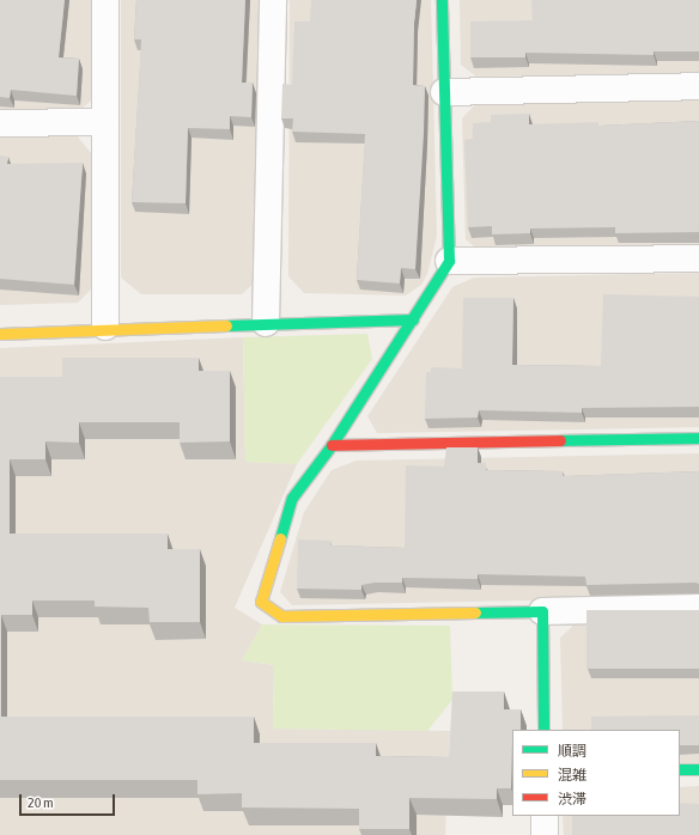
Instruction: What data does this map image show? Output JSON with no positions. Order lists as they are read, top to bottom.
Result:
{
  "legend": ["順調", "混雑", "渋滞"],
  "scale_bar": "20 m"
}
